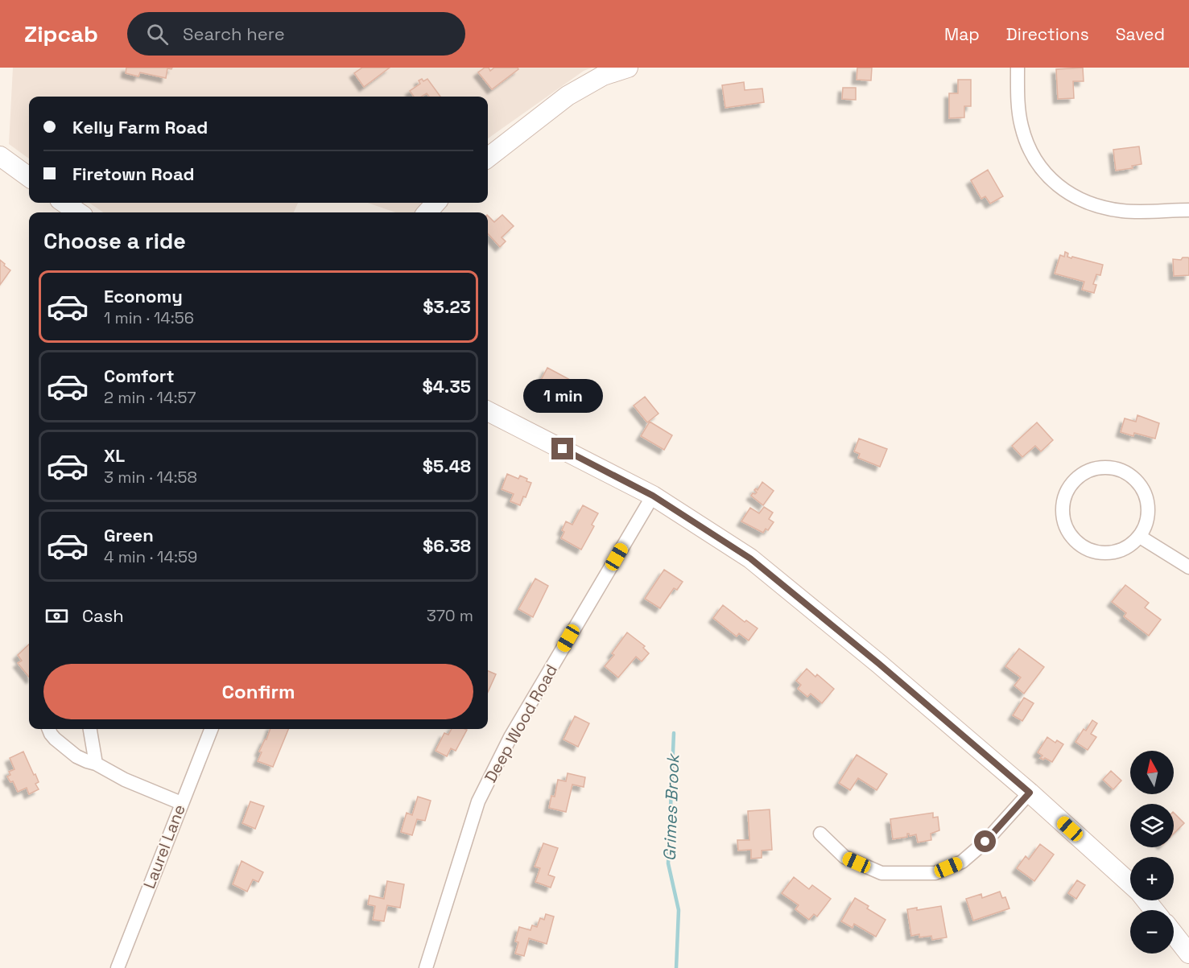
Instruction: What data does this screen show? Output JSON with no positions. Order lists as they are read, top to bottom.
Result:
{
  "streets": {
    "street": ["Deep Wood Road", "Laurel Lane"]
  },
  "water": ["Grimes Brook"],
  "north": "top",
  "page": {
    "header": "Zipcab",
    "search": "Search here",
    "nav": ["Map", "Directions", "Saved"],
    "banner": ["Kelly Farm Road", "Firetown Road"],
    "heading": "Choose a ride",
    "list": [
      {
        "name": "Economy",
        "note": "1 min · 14:56",
        "value": "$3.23"
      },
      {
        "name": "Comfort",
        "note": "2 min · 14:57",
        "value": "$4.35"
      },
      {
        "name": "XL",
        "note": "3 min · 14:58",
        "value": "$5.48"
      },
      {
        "name": "Green",
        "note": "4 min · 14:59",
        "value": "$6.38"
      }
    ],
    "bubble": "1 min",
    "pay": ["Cash", "370 m"],
    "buttons": "Confirm",
    "map_buttons": ["+", "−"]
  }
}
